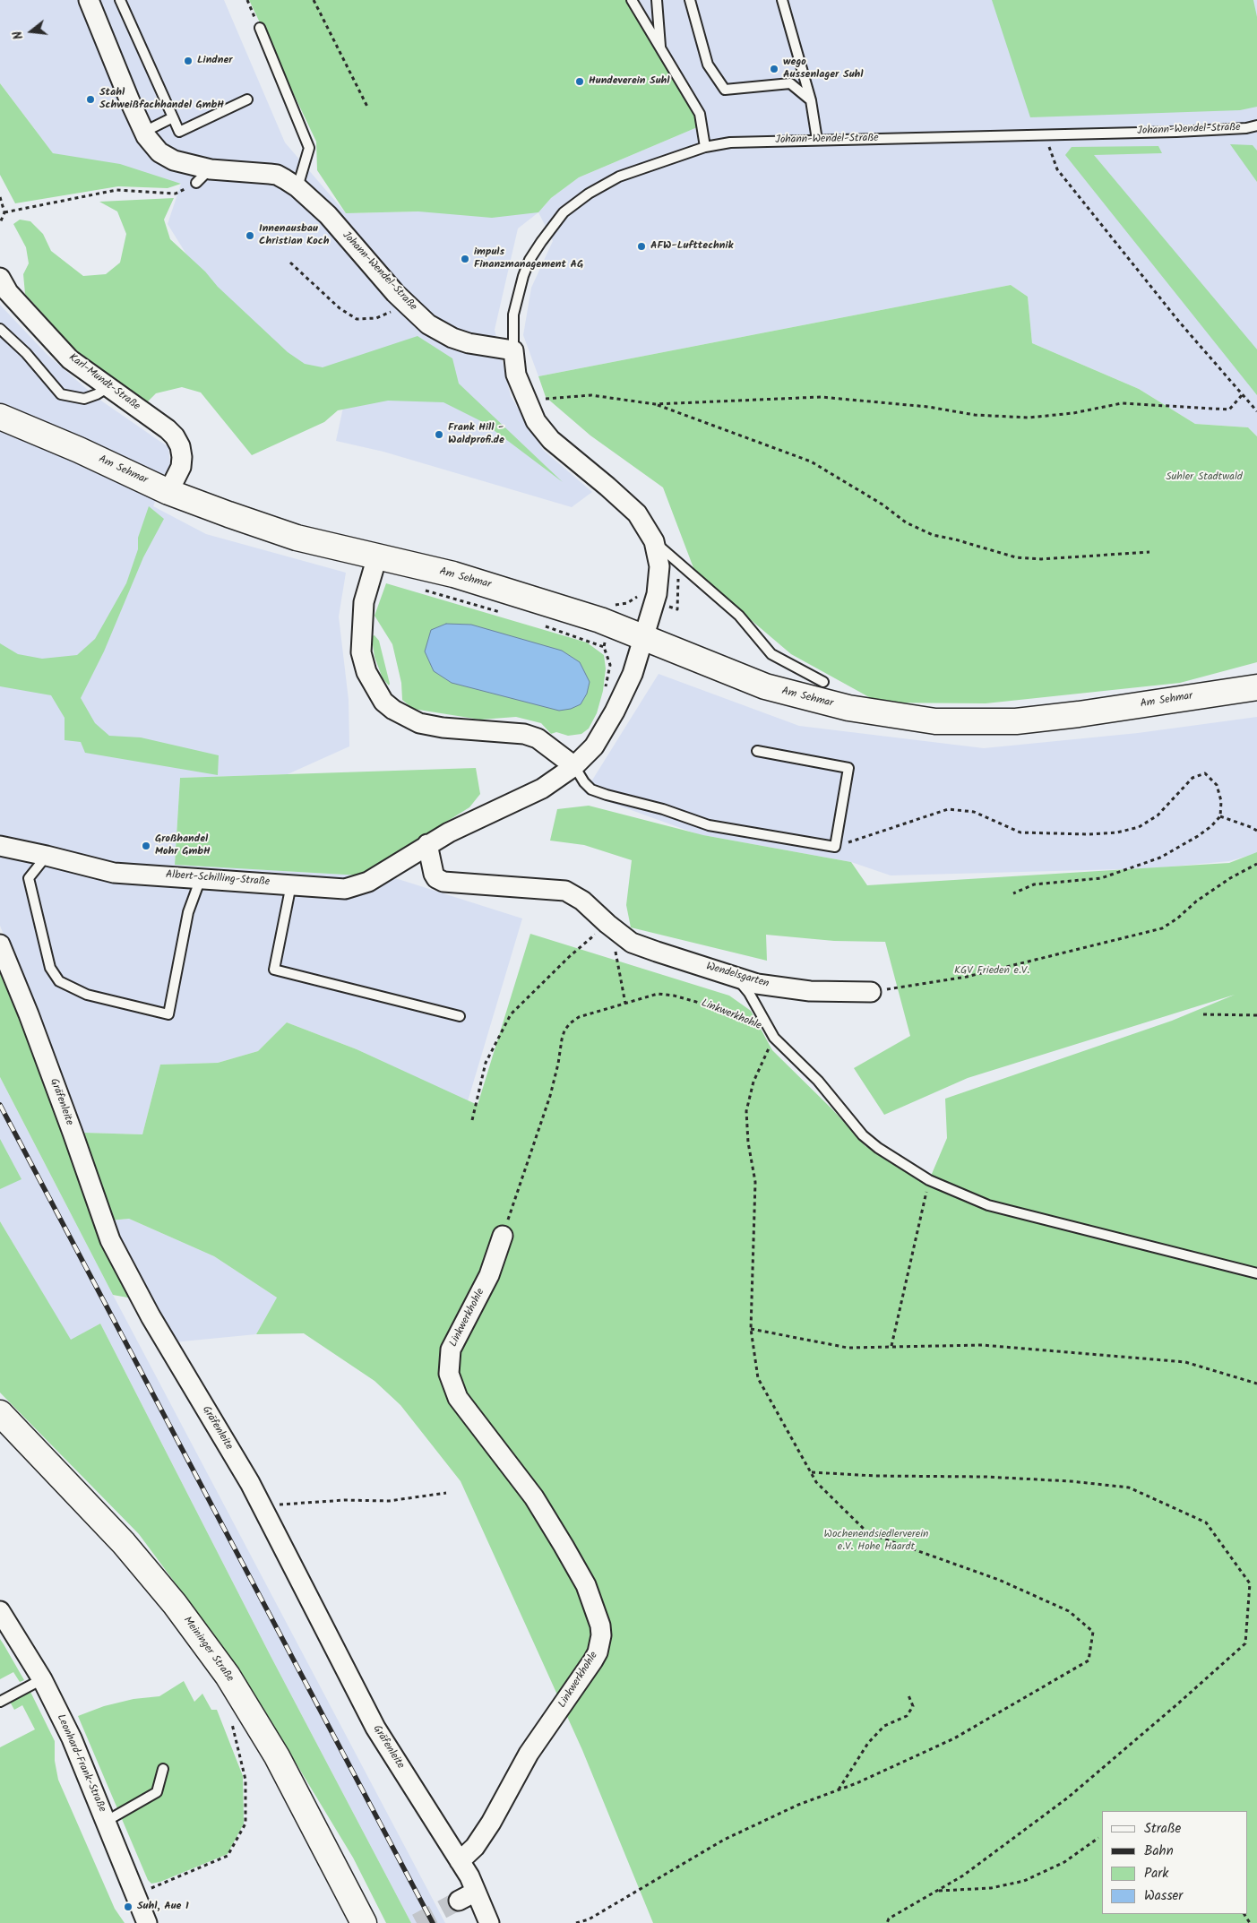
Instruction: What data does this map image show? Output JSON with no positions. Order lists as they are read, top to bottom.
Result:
{
  "streets": {
    "main road": ["Am Sehmar", "Meininger Straße"],
    "street": [
      "Johann-Wendel-Straße",
      "Karl-Mundt-Straße",
      "Albert-Schilling-Straße",
      "Wendelsgarten",
      "Linkwerkhohle",
      "Gräfenleite",
      "Leonhard-Frank-Straße"
    ]
  },
  "crossings": [
    ["Johann-Wendel-Straße", "Am Sehmar"],
    ["Johann-Wendel-Straße", "Albert-Schilling-Straße"],
    ["Karl-Mundt-Straße", "Am Sehmar"],
    ["Am Sehmar", "Albert-Schilling-Straße"],
    ["Linkwerkhohle", "Gräfenleite"]
  ],
  "parks": ["Suhler Stadtwald", "KGV Frieden e.V.", "Wochenendsiedlerverein e.V. Hohe Haardt"],
  "places": [
    "Lindner",
    "wego Aussenlager Suhl",
    "Hundeverein Suhl",
    "Stahl Schweißfachhandel GmbH",
    "Innenausbau Christian Koch",
    "AFW-Lufttechnik",
    "impuls Finanzmanagement AG",
    "Frank Hill - Waldprofi.de",
    "Großhandel Mohr GmbH",
    "Suhl, Aue 1"
  ],
  "legend": [
    "Straße",
    "Bahn",
    "Park",
    "Wasser"
  ],
  "north": "left"
}
